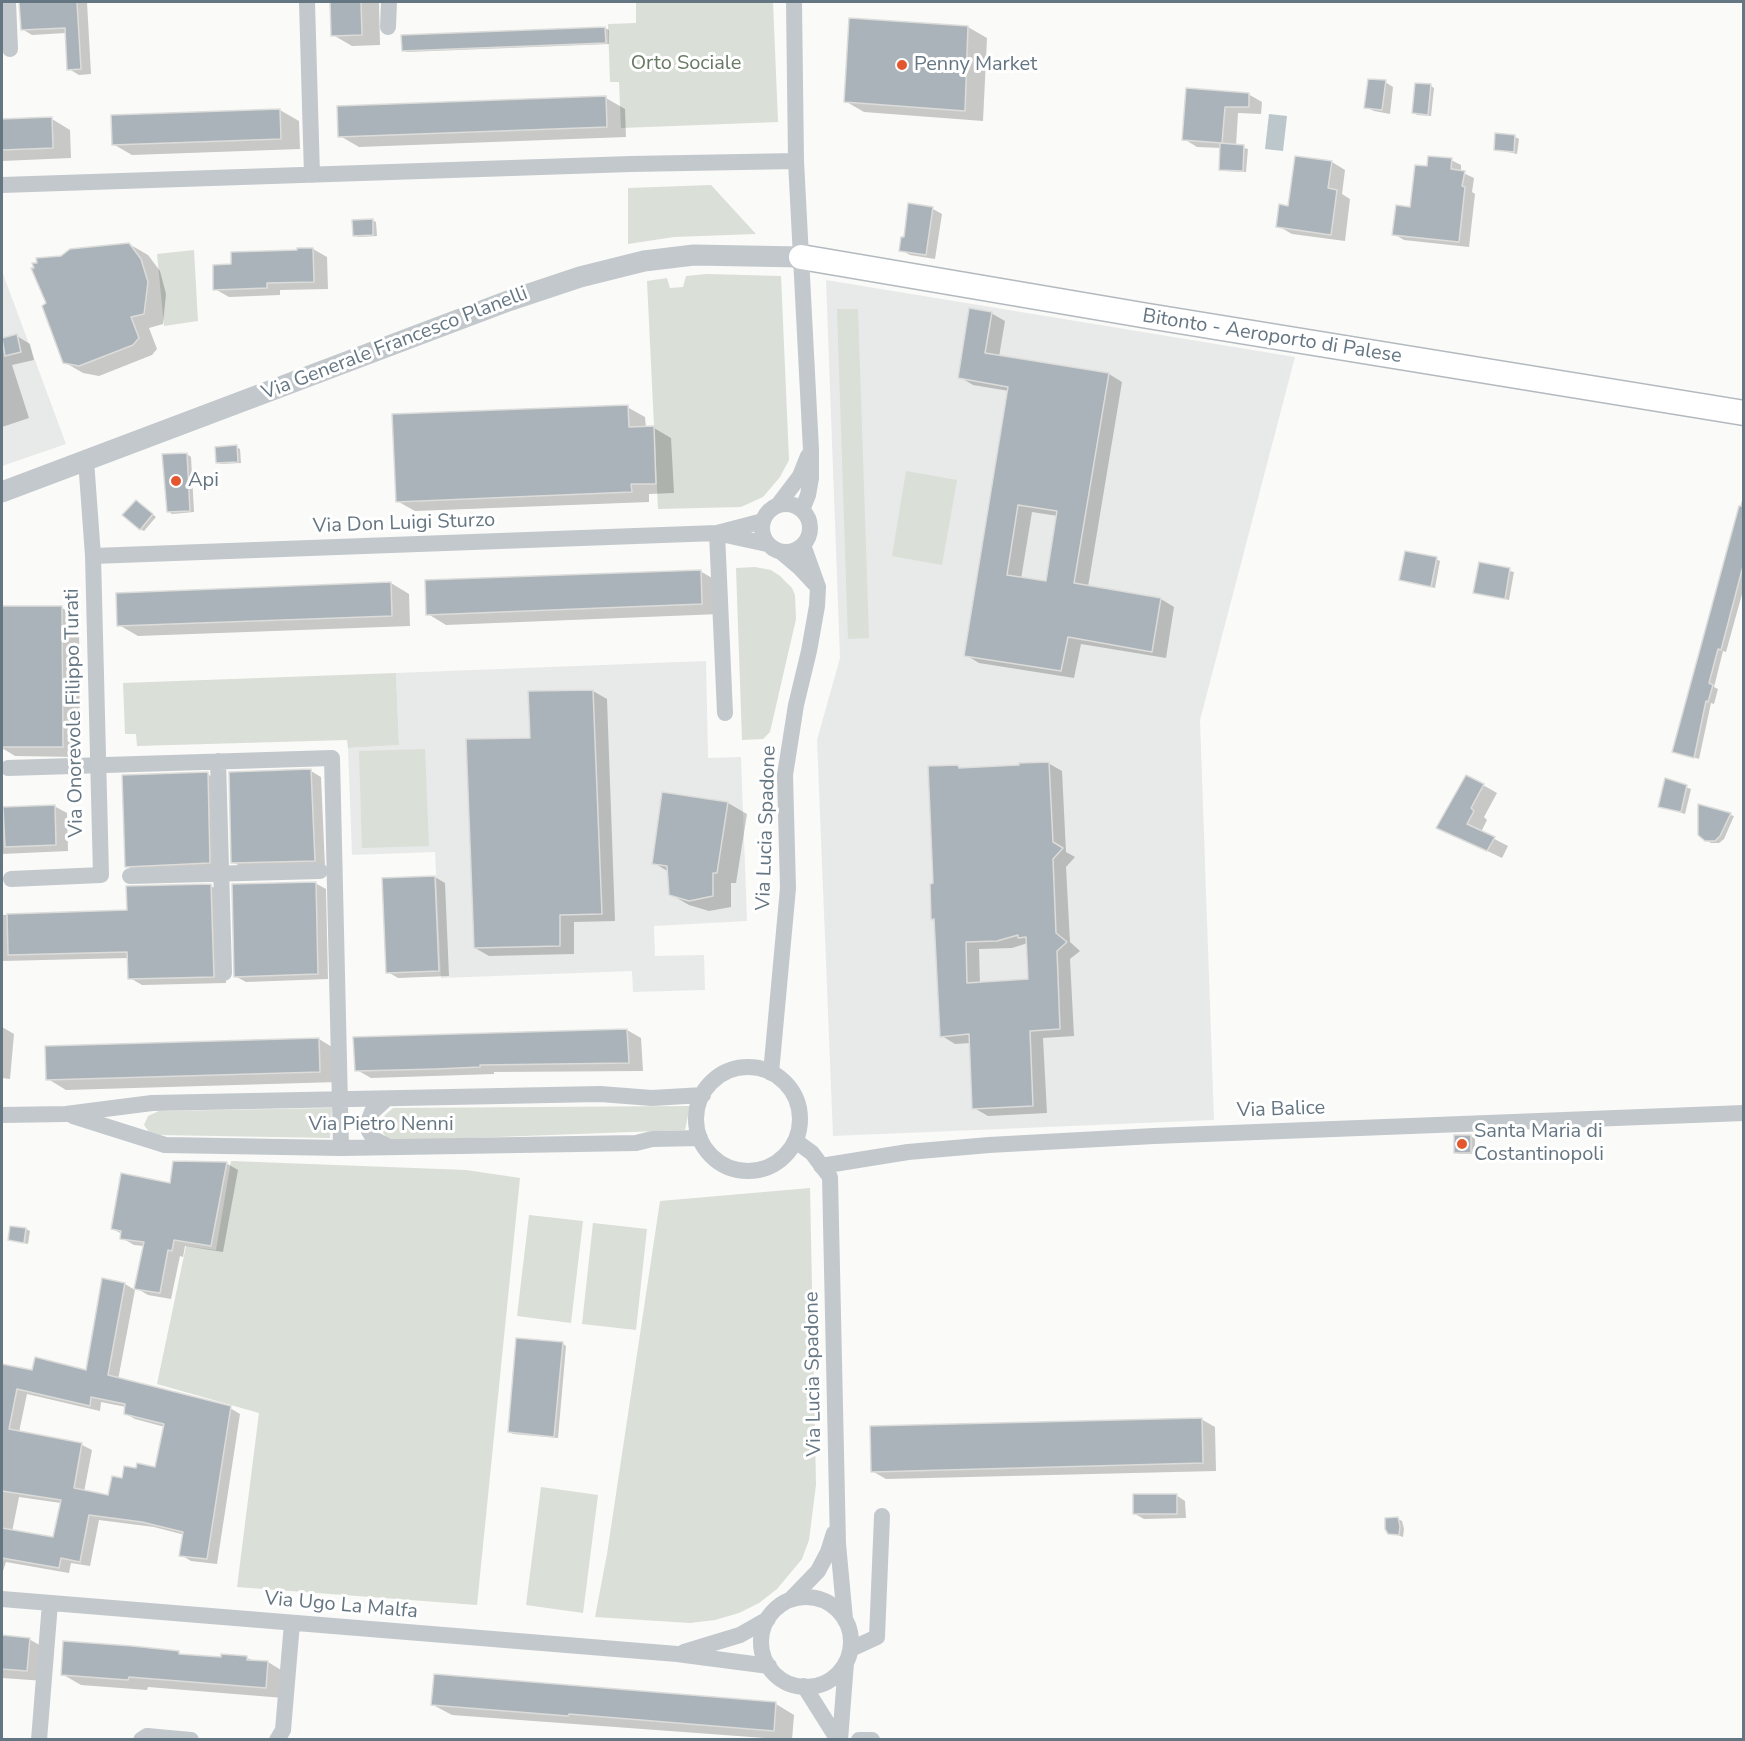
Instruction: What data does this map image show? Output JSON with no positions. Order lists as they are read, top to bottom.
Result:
{
  "streets": {
    "main road": ["Bitonto - Aeroporto di Palese"],
    "street": [
      "Via Generale Francesco Planelli",
      "Via Don Luigi Sturzo",
      "Via Onorevole Filippo Turati",
      "Via Lucia Spadone",
      "Via Balice",
      "Via Pietro Nenni",
      "Via Ugo La Malfa"
    ]
  },
  "crossings": [
    ["Bitonto - Aeroporto di Palese", "Via Generale Francesco Planelli"],
    ["Via Generale Francesco Planelli", "Via Onorevole Filippo Turati"],
    ["Via Don Luigi Sturzo", "Via Onorevole Filippo Turati"],
    ["Via Onorevole Filippo Turati", "Via Pietro Nenni"],
    ["Via Lucia Spadone", "Via Balice"],
    ["Via Lucia Spadone", "Via Pietro Nenni"],
    ["Via Lucia Spadone", "Via Ugo La Malfa"]
  ],
  "parks": ["Orto Sociale"],
  "places": ["Penny Market", "Api", "Santa Maria di Costantinopoli"]
}
